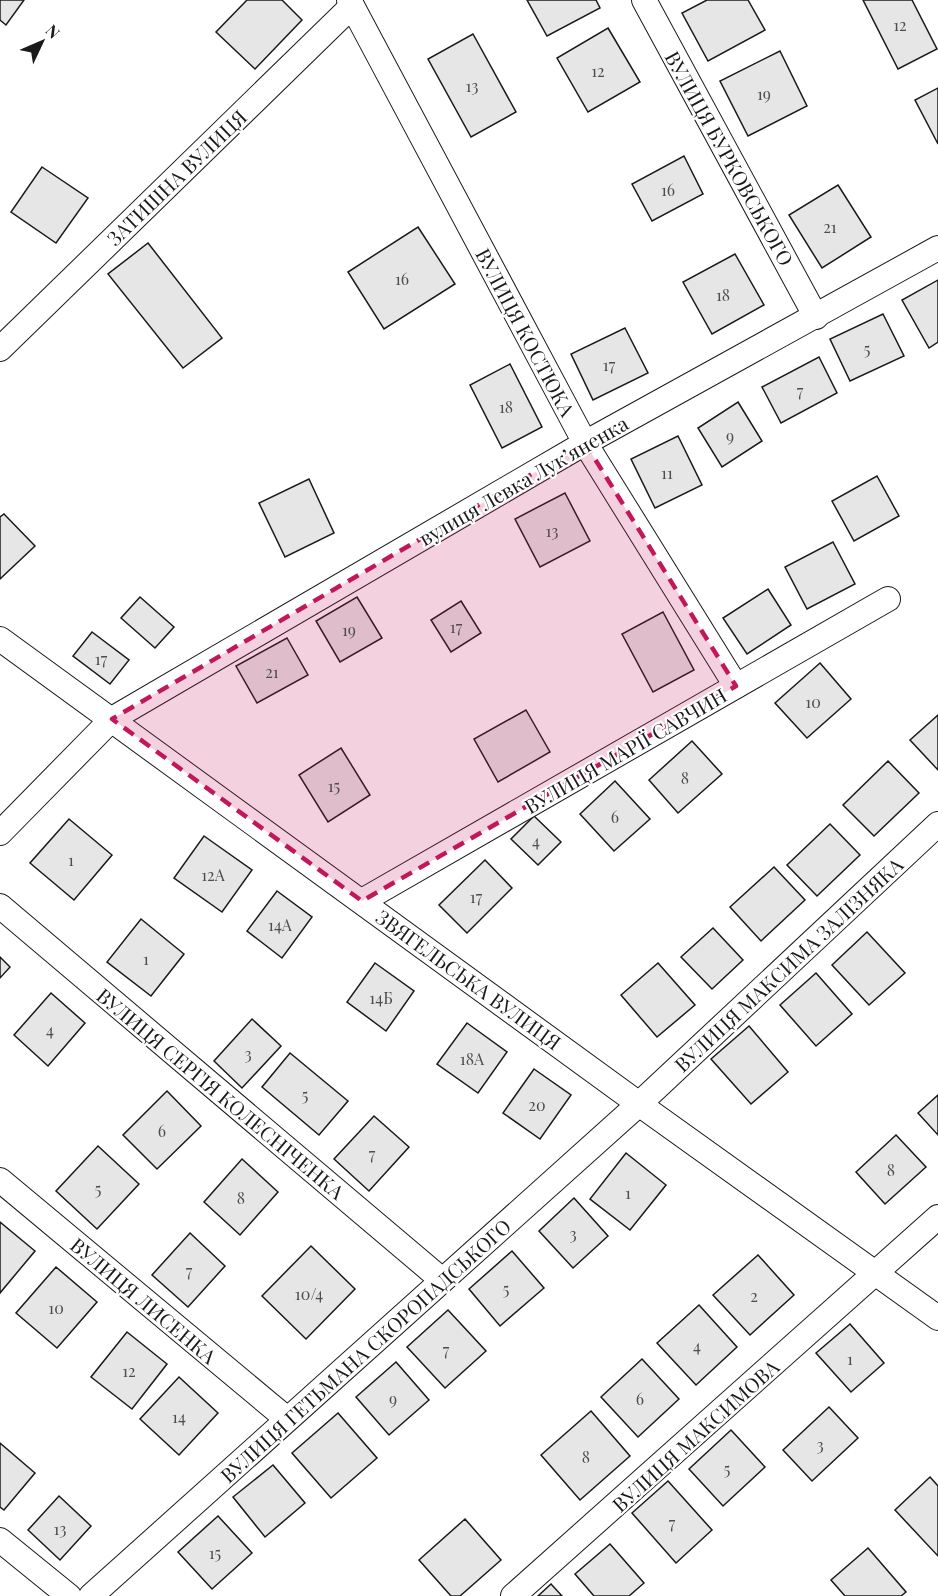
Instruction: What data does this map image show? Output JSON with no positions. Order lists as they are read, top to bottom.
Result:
{
  "streets": {
    "street": [
      "ВУЛИЦЯ БУРКОВСЬКОГО",
      "ЗАТИШНА ВУЛИЦЯ",
      "ВУЛИЦЯ КОСТЮКА",
      "вулиця Левка Лукʼяненка",
      "ВУЛИЦЯ МАРІЇ САВЧИН",
      "ВУЛИЦЯ МАКСИМА ЗАЛІЗНЯКА",
      "ЗВЯГЕЛЬСЬКА ВУЛИЦЯ",
      "ВУЛИЦЯ СЕРГІЯ КОЛЕСНІЧЕНКА",
      "ВУЛИЦЯ ЛИСЕНКА",
      "ВУЛИЦЯ ГЕТЬМАНА СКОРОПАДСЬКОГО",
      "ВУЛИЦЯ МАКСИМОВА"
    ]
  },
  "crossings": [
    ["ВУЛИЦЯ БУРКОВСЬКОГО", "вулиця Левка Лукʼяненка"],
    ["ЗАТИШНА ВУЛИЦЯ", "ВУЛИЦЯ КОСТЮКА"],
    ["ВУЛИЦЯ КОСТЮКА", "вулиця Левка Лукʼяненка"],
    ["ВУЛИЦЯ КОСТЮКА", "ВУЛИЦЯ МАРІЇ САВЧИН"],
    ["вулиця Левка Лукʼяненка", "ЗВЯГЕЛЬСЬКА ВУЛИЦЯ"],
    ["ВУЛИЦЯ МАРІЇ САВЧИН", "ЗВЯГЕЛЬСЬКА ВУЛИЦЯ"],
    ["ВУЛИЦЯ МАКСИМА ЗАЛІЗНЯКА", "ЗВЯГЕЛЬСЬКА ВУЛИЦЯ"],
    ["ВУЛИЦЯ МАКСИМА ЗАЛІЗНЯКА", "ВУЛИЦЯ ГЕТЬМАНА СКОРОПАДСЬКОГО"],
    ["ЗВЯГЕЛЬСЬКА ВУЛИЦЯ", "ВУЛИЦЯ ГЕТЬМАНА СКОРОПАДСЬКОГО"],
    ["ЗВЯГЕЛЬСЬКА ВУЛИЦЯ", "ВУЛИЦЯ МАКСИМОВА"],
    ["ВУЛИЦЯ СЕРГІЯ КОЛЕСНІЧЕНКА", "ВУЛИЦЯ ГЕТЬМАНА СКОРОПАДСЬКОГО"],
    ["ВУЛИЦЯ ЛИСЕНКА", "ВУЛИЦЯ ГЕТЬМАНА СКОРОПАДСЬКОГО"]
  ],
  "house_numbers": [
    "12",
    "12",
    "13",
    "19",
    "16",
    "21",
    "16",
    "18",
    "5",
    "17",
    "7",
    "18",
    "9",
    "11",
    "13",
    "17",
    "19",
    "17",
    "21",
    "10",
    "8",
    "15",
    "6",
    "4",
    "1",
    "12А",
    "17",
    "14А",
    "1",
    "14Б",
    "4",
    "3",
    "18А",
    "5",
    "20",
    "6",
    "7",
    "8",
    "5",
    "1",
    "8",
    "3",
    "7",
    "5",
    "10/4",
    "2",
    "10",
    "4",
    "7",
    "1",
    "12",
    "9",
    "6",
    "14",
    "3",
    "8",
    "5",
    "7",
    "13",
    "15"
  ],
  "north": "top right"
}
